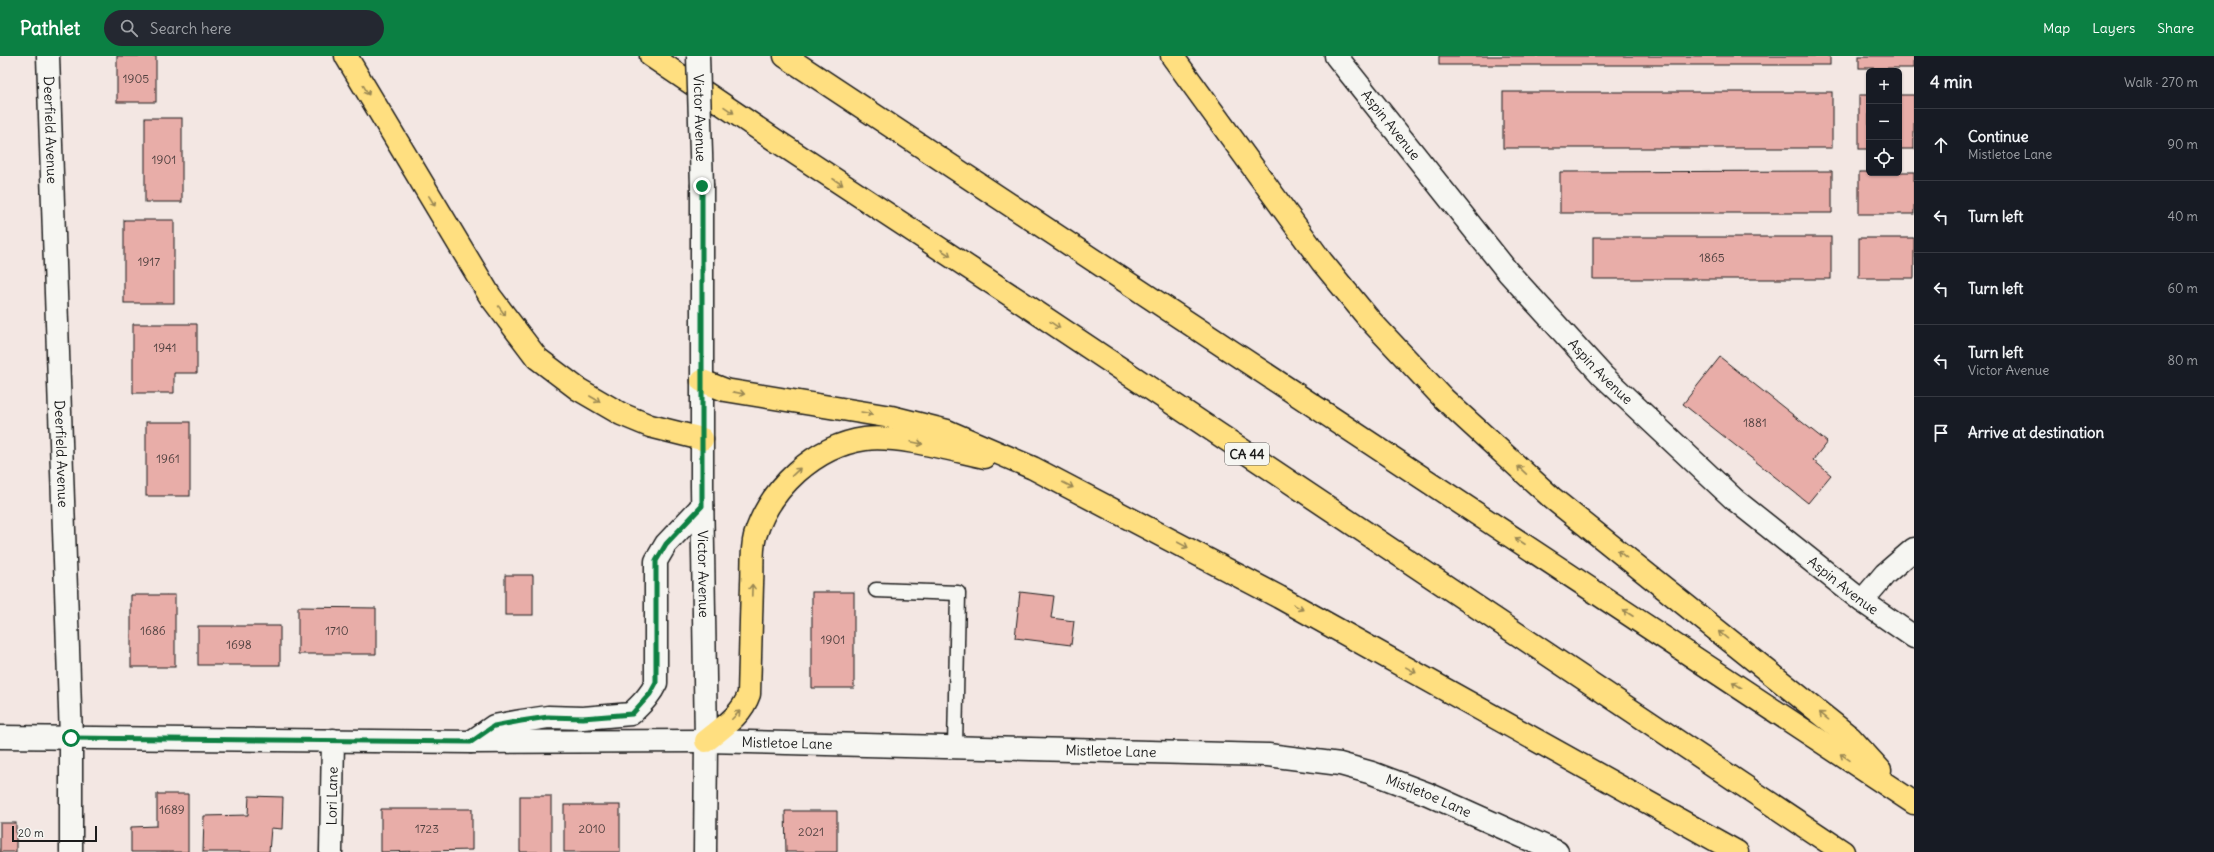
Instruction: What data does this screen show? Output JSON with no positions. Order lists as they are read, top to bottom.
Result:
{
  "streets": {
    "highway": ["CA 44"],
    "street": [
      "Victor Avenue",
      "Aspin Avenue",
      "Deerfield Avenue",
      "Mistletoe Lane",
      "Lori Lane"
    ]
  },
  "crossings": [
    ["Victor Avenue", "Mistletoe Lane"],
    ["Deerfield Avenue", "Mistletoe Lane"],
    ["Mistletoe Lane", "Lori Lane"]
  ],
  "house_numbers": [
    "1905",
    "1901",
    "1865",
    "1917",
    "1941",
    "1881",
    "1961",
    "1686",
    "1710",
    "1901",
    "1698",
    "1689",
    "1723",
    "2010",
    "2021"
  ],
  "scale_bar": "20 m",
  "page": {
    "header": "Pathlet",
    "search": "Search here",
    "nav": ["Map", "Layers", "Share"],
    "heading": ["4 min", "Walk · 270 m"],
    "map_buttons": ["+", "−"],
    "list": [
      ["Continue", "Mistletoe Lane", "90 m"],
      ["Turn left", "40 m"],
      ["Turn left", "60 m"],
      ["Turn left", "Victor Avenue", "80 m"],
      "Arrive at destination"
    ],
    "scale": "20 m"
  }
}
